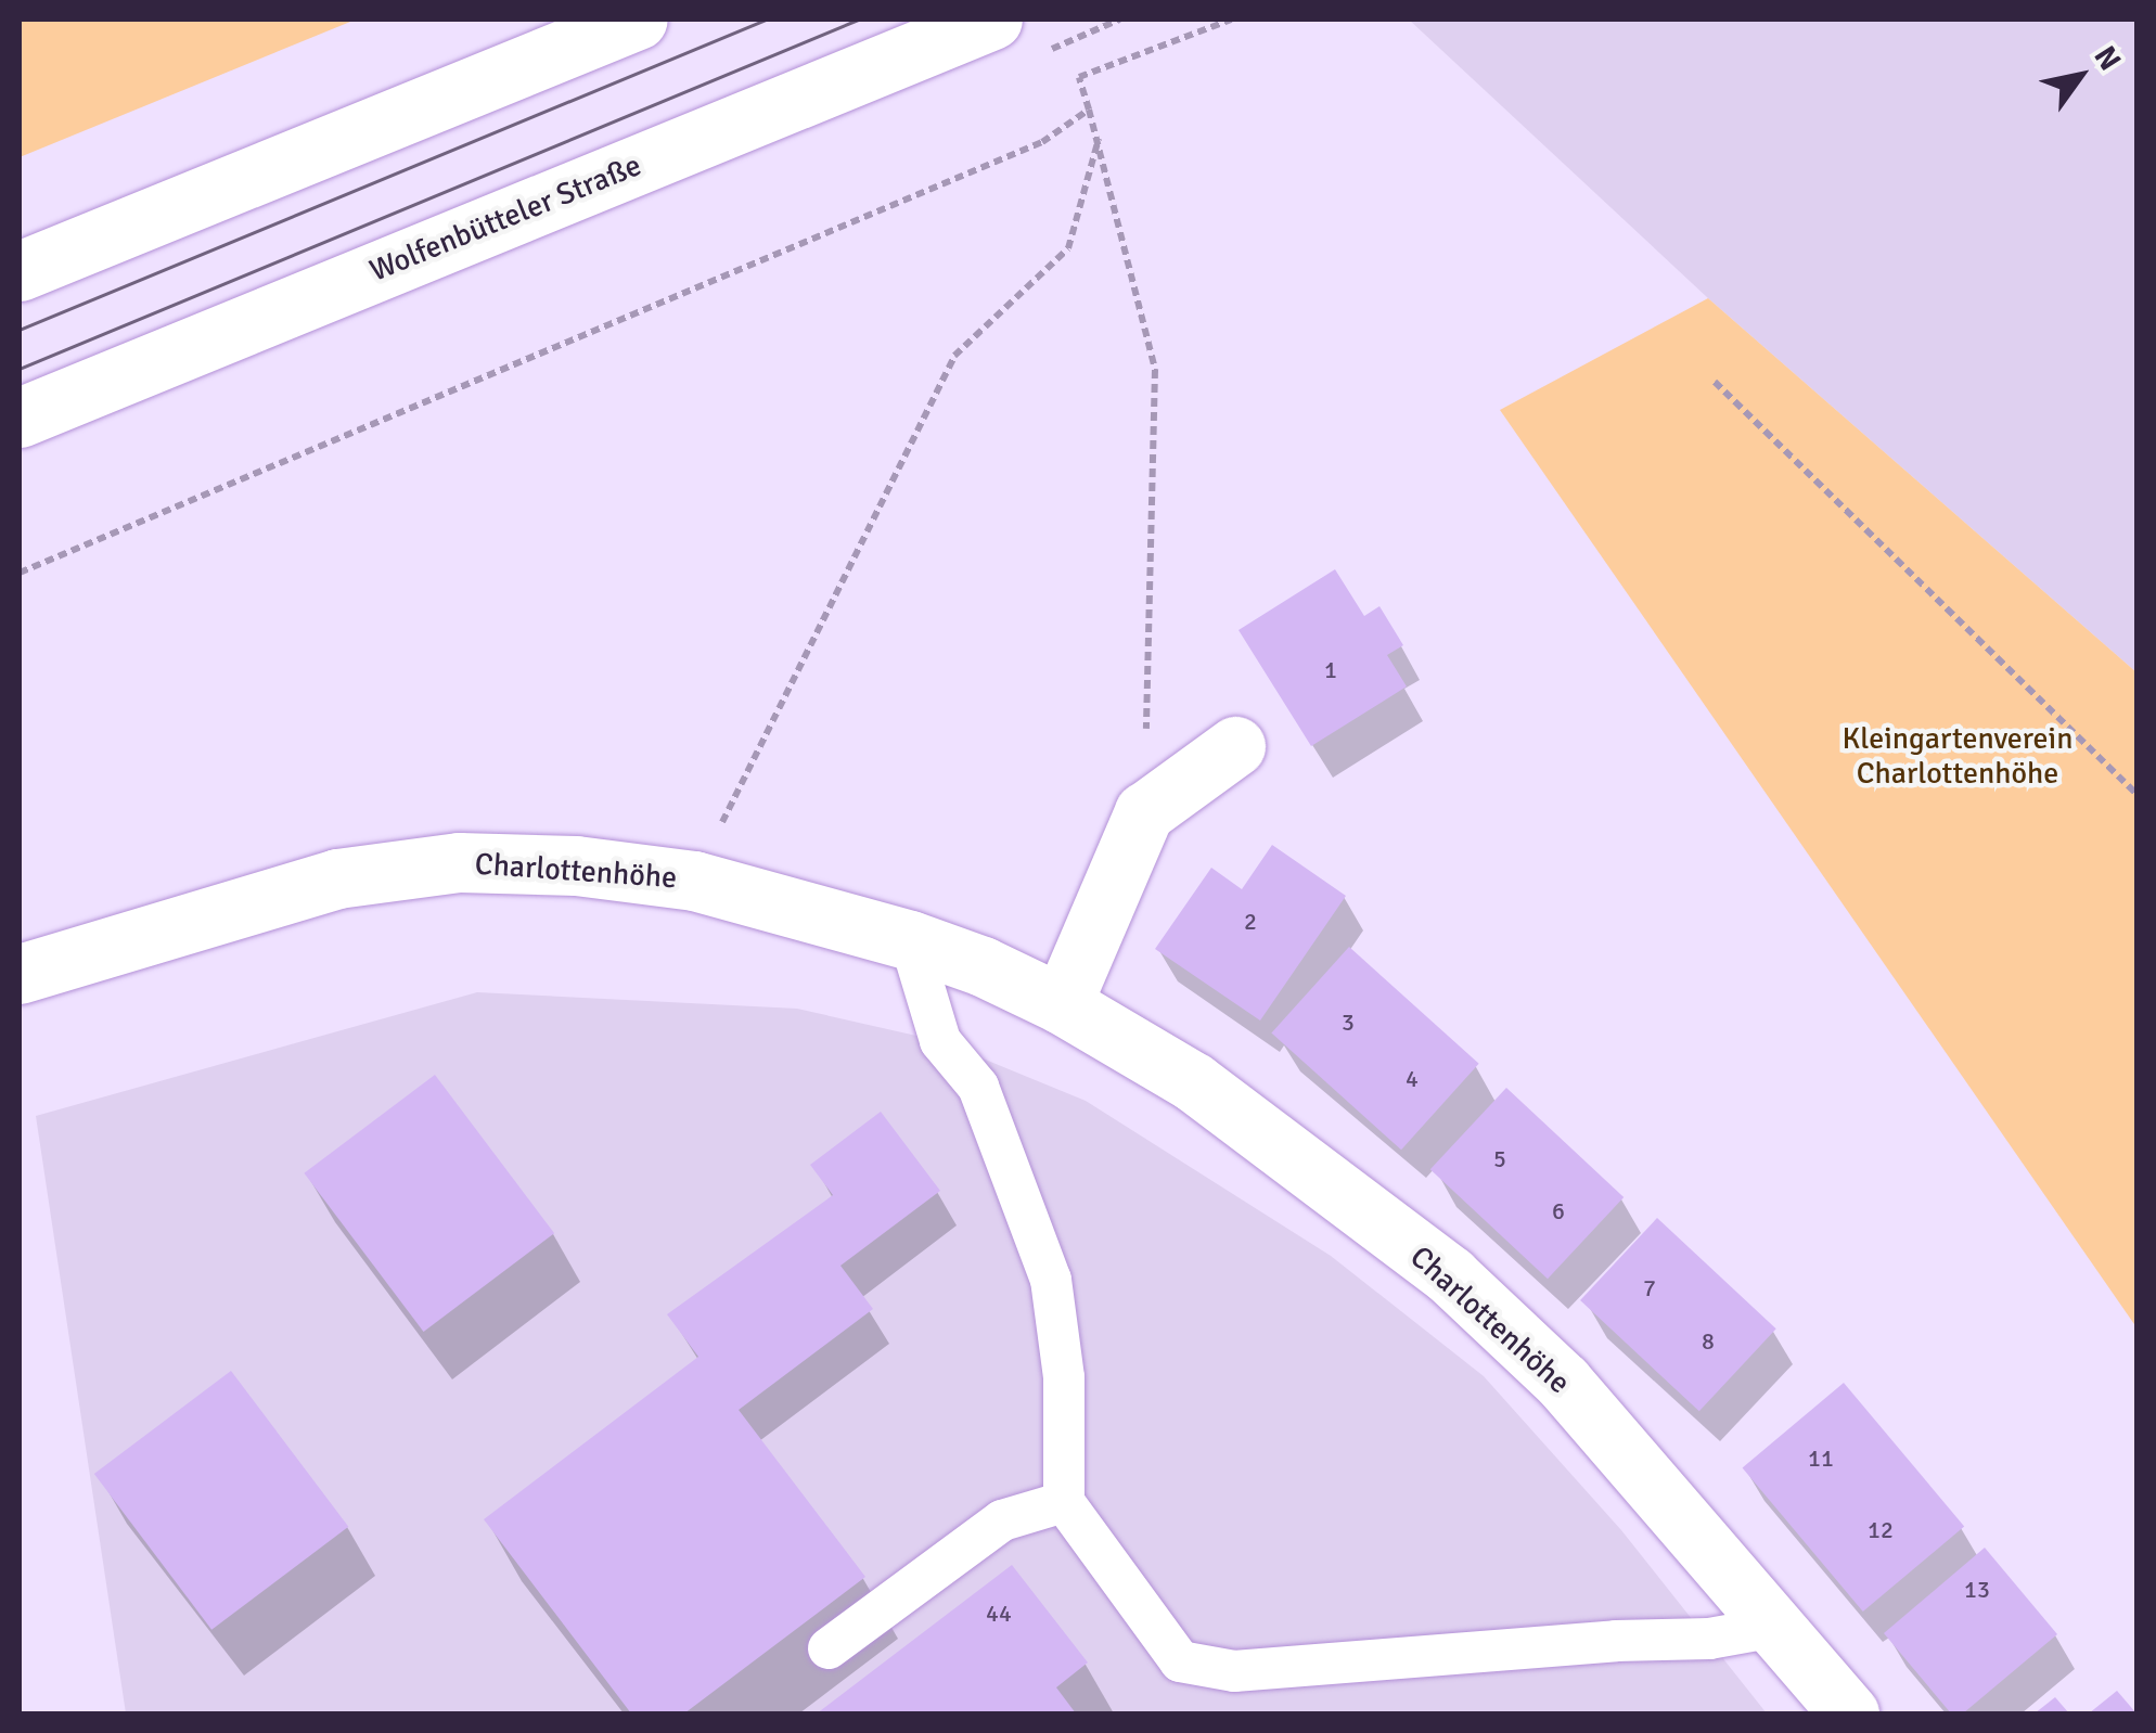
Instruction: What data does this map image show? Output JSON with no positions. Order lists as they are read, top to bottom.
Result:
{
  "streets": {
    "street": ["Wolfenbütteler Straße", "Charlottenhöhe"]
  },
  "parks": ["Kleingartenverein Charlottenhöhe"],
  "house_numbers": [
    "1",
    "2",
    "3",
    "4",
    "5",
    "6",
    "7",
    "8",
    "11",
    "12",
    "13",
    "44"
  ],
  "north": "top right"
}
